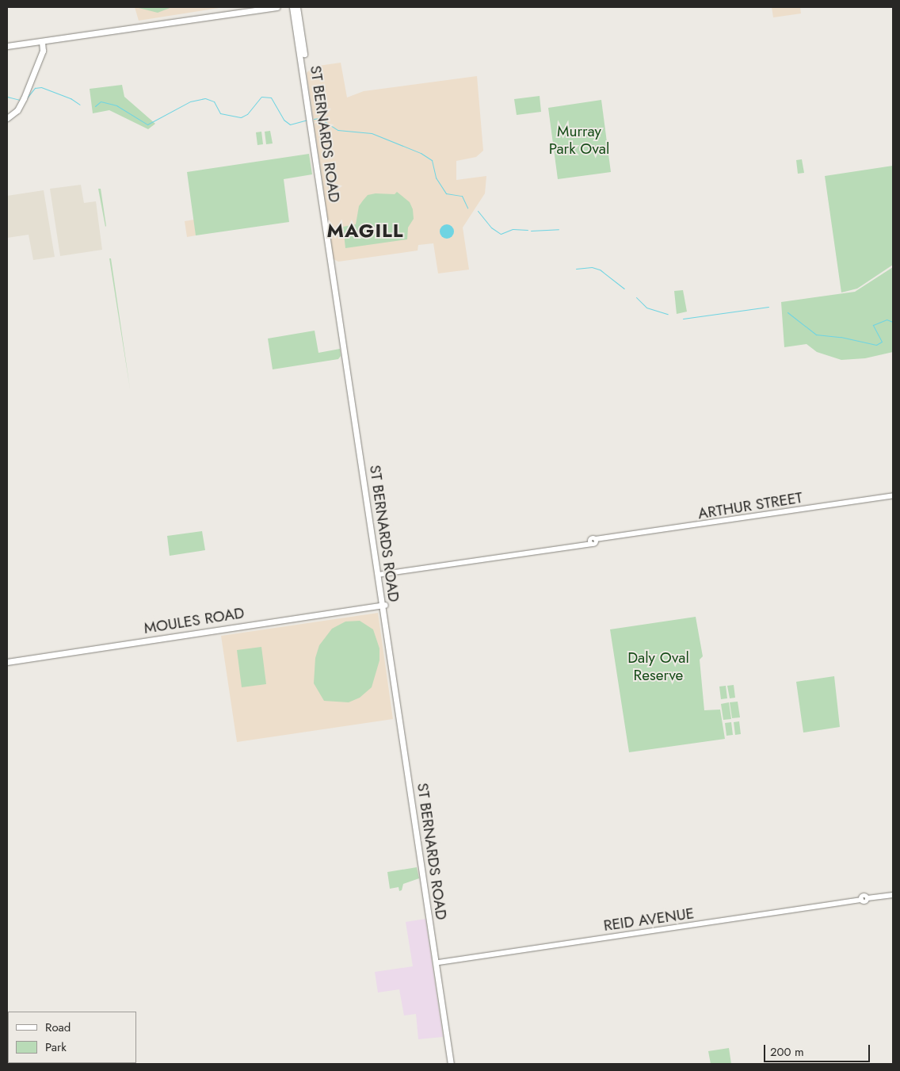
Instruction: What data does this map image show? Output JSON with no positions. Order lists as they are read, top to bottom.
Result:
{
  "streets": {
    "main road": ["ST BERNARDS ROAD", "MOULES ROAD"],
    "street": ["ARTHUR STREET", "REID AVENUE"]
  },
  "crossings": [
    ["ST BERNARDS ROAD", "ARTHUR STREET"],
    ["ST BERNARDS ROAD", "MOULES ROAD"],
    ["ST BERNARDS ROAD", "REID AVENUE"]
  ],
  "districts": ["MAGILL"],
  "parks": ["Murray Park Oval", "Daly Oval Reserve"],
  "legend": ["Road", "Park"],
  "scale_bar": "200 m"
}
